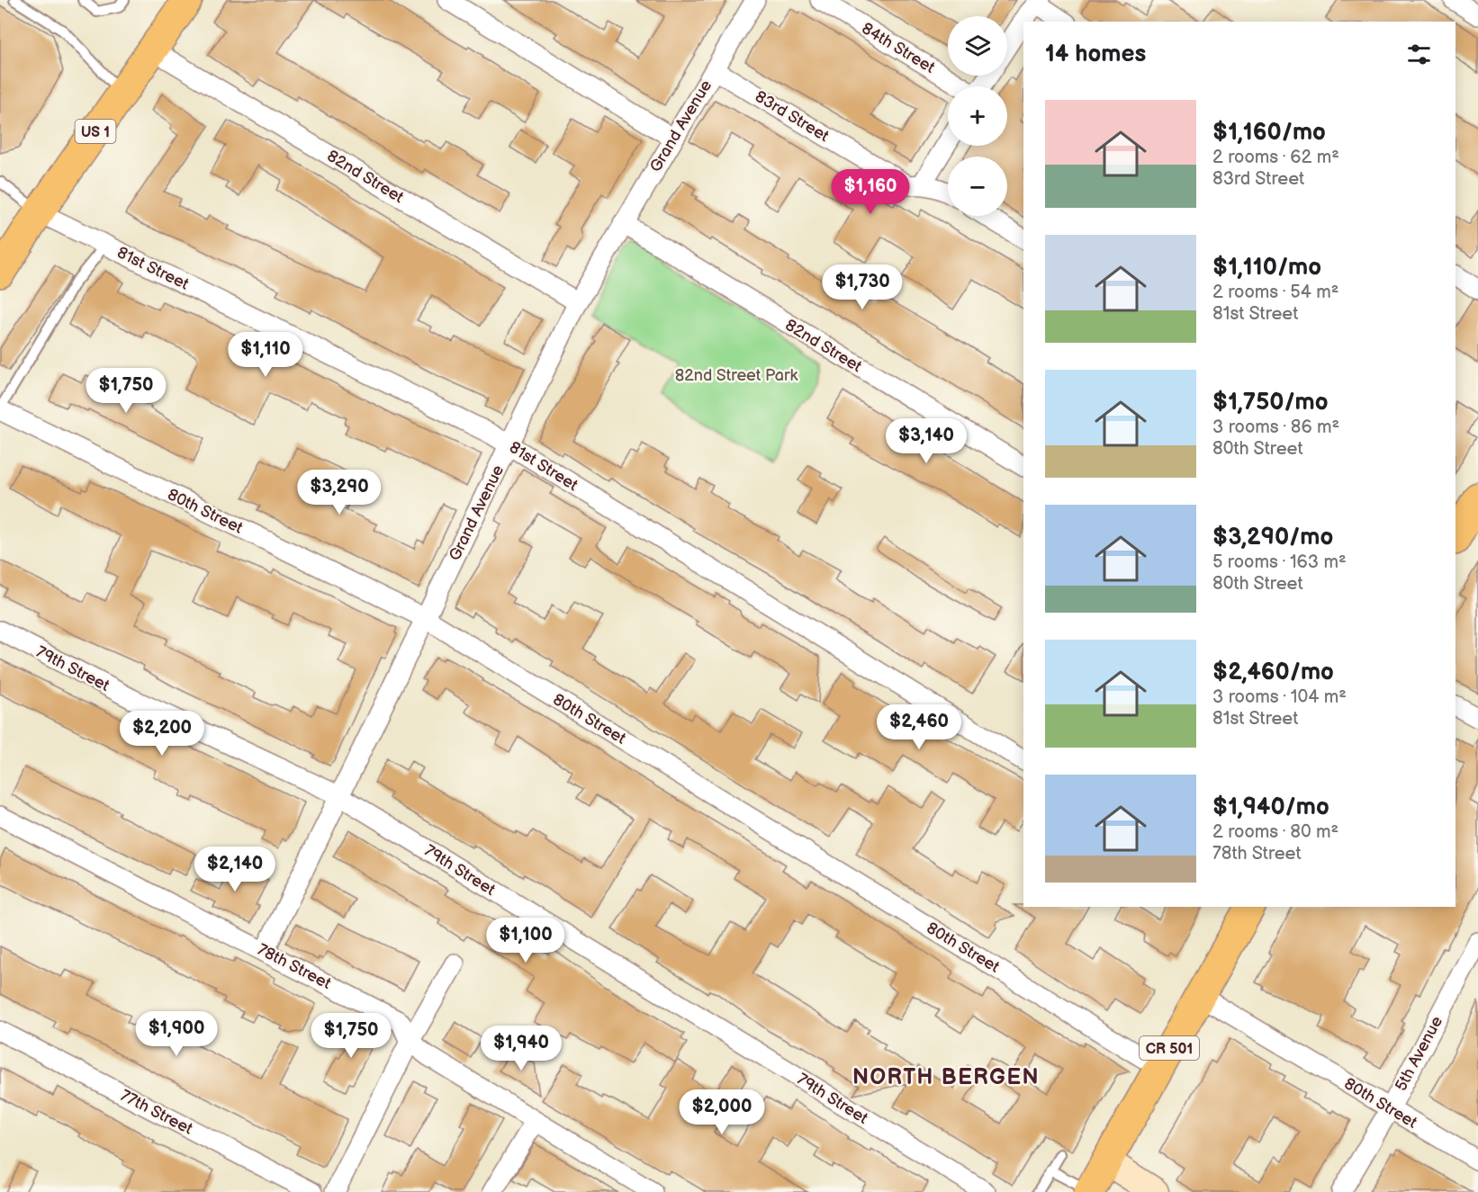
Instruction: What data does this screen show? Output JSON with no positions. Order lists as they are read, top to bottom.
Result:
{
  "streets": {
    "main road": ["US 1", "CR 501"],
    "street": [
      "84th Street",
      "83rd Street",
      "Grand Avenue",
      "82nd Street",
      "81st Street",
      "80th Street",
      "79th Street",
      "78th Street",
      "5th Avenue",
      "77th Street"
    ]
  },
  "crossings": [
    ["83rd Street", "Grand Avenue"],
    ["Grand Avenue", "82nd Street"],
    ["Grand Avenue", "81st Street"],
    ["Grand Avenue", "80th Street"],
    ["Grand Avenue", "79th Street"],
    ["Grand Avenue", "78th Street"],
    ["US 1", "82nd Street"],
    ["US 1", "81st Street"],
    ["80th Street", "CR 501"],
    ["80th Street", "5th Avenue"]
  ],
  "districts": ["NORTH BERGEN"],
  "parks": ["82nd Street Park"],
  "page": {
    "map_buttons": ["+", "−"],
    "heading": "14 homes",
    "list": [
      {
        "name": "$1,160/mo",
        "note": "2 rooms · 62 m² · 83rd Street"
      },
      {
        "name": "$1,110/mo",
        "note": "2 rooms · 54 m² · 81st Street"
      },
      {
        "name": "$1,750/mo",
        "note": "3 rooms · 86 m² · 80th Street"
      },
      {
        "name": "$3,290/mo",
        "note": "5 rooms · 163 m² · 80th Street"
      },
      {
        "name": "$2,460/mo",
        "note": "3 rooms · 104 m² · 81st Street"
      },
      {
        "name": "$1,940/mo",
        "note": "2 rooms · 80 m² · 78th Street"
      }
    ],
    "price": [
      "$1,160",
      "$1,730",
      "$1,110",
      "$1,750",
      "$3,140",
      "$3,290",
      "$2,460",
      "$2,200",
      "$2,140",
      "$1,100",
      "$1,900",
      "$1,750",
      "$1,940",
      "$2,000"
    ]
  }
}
